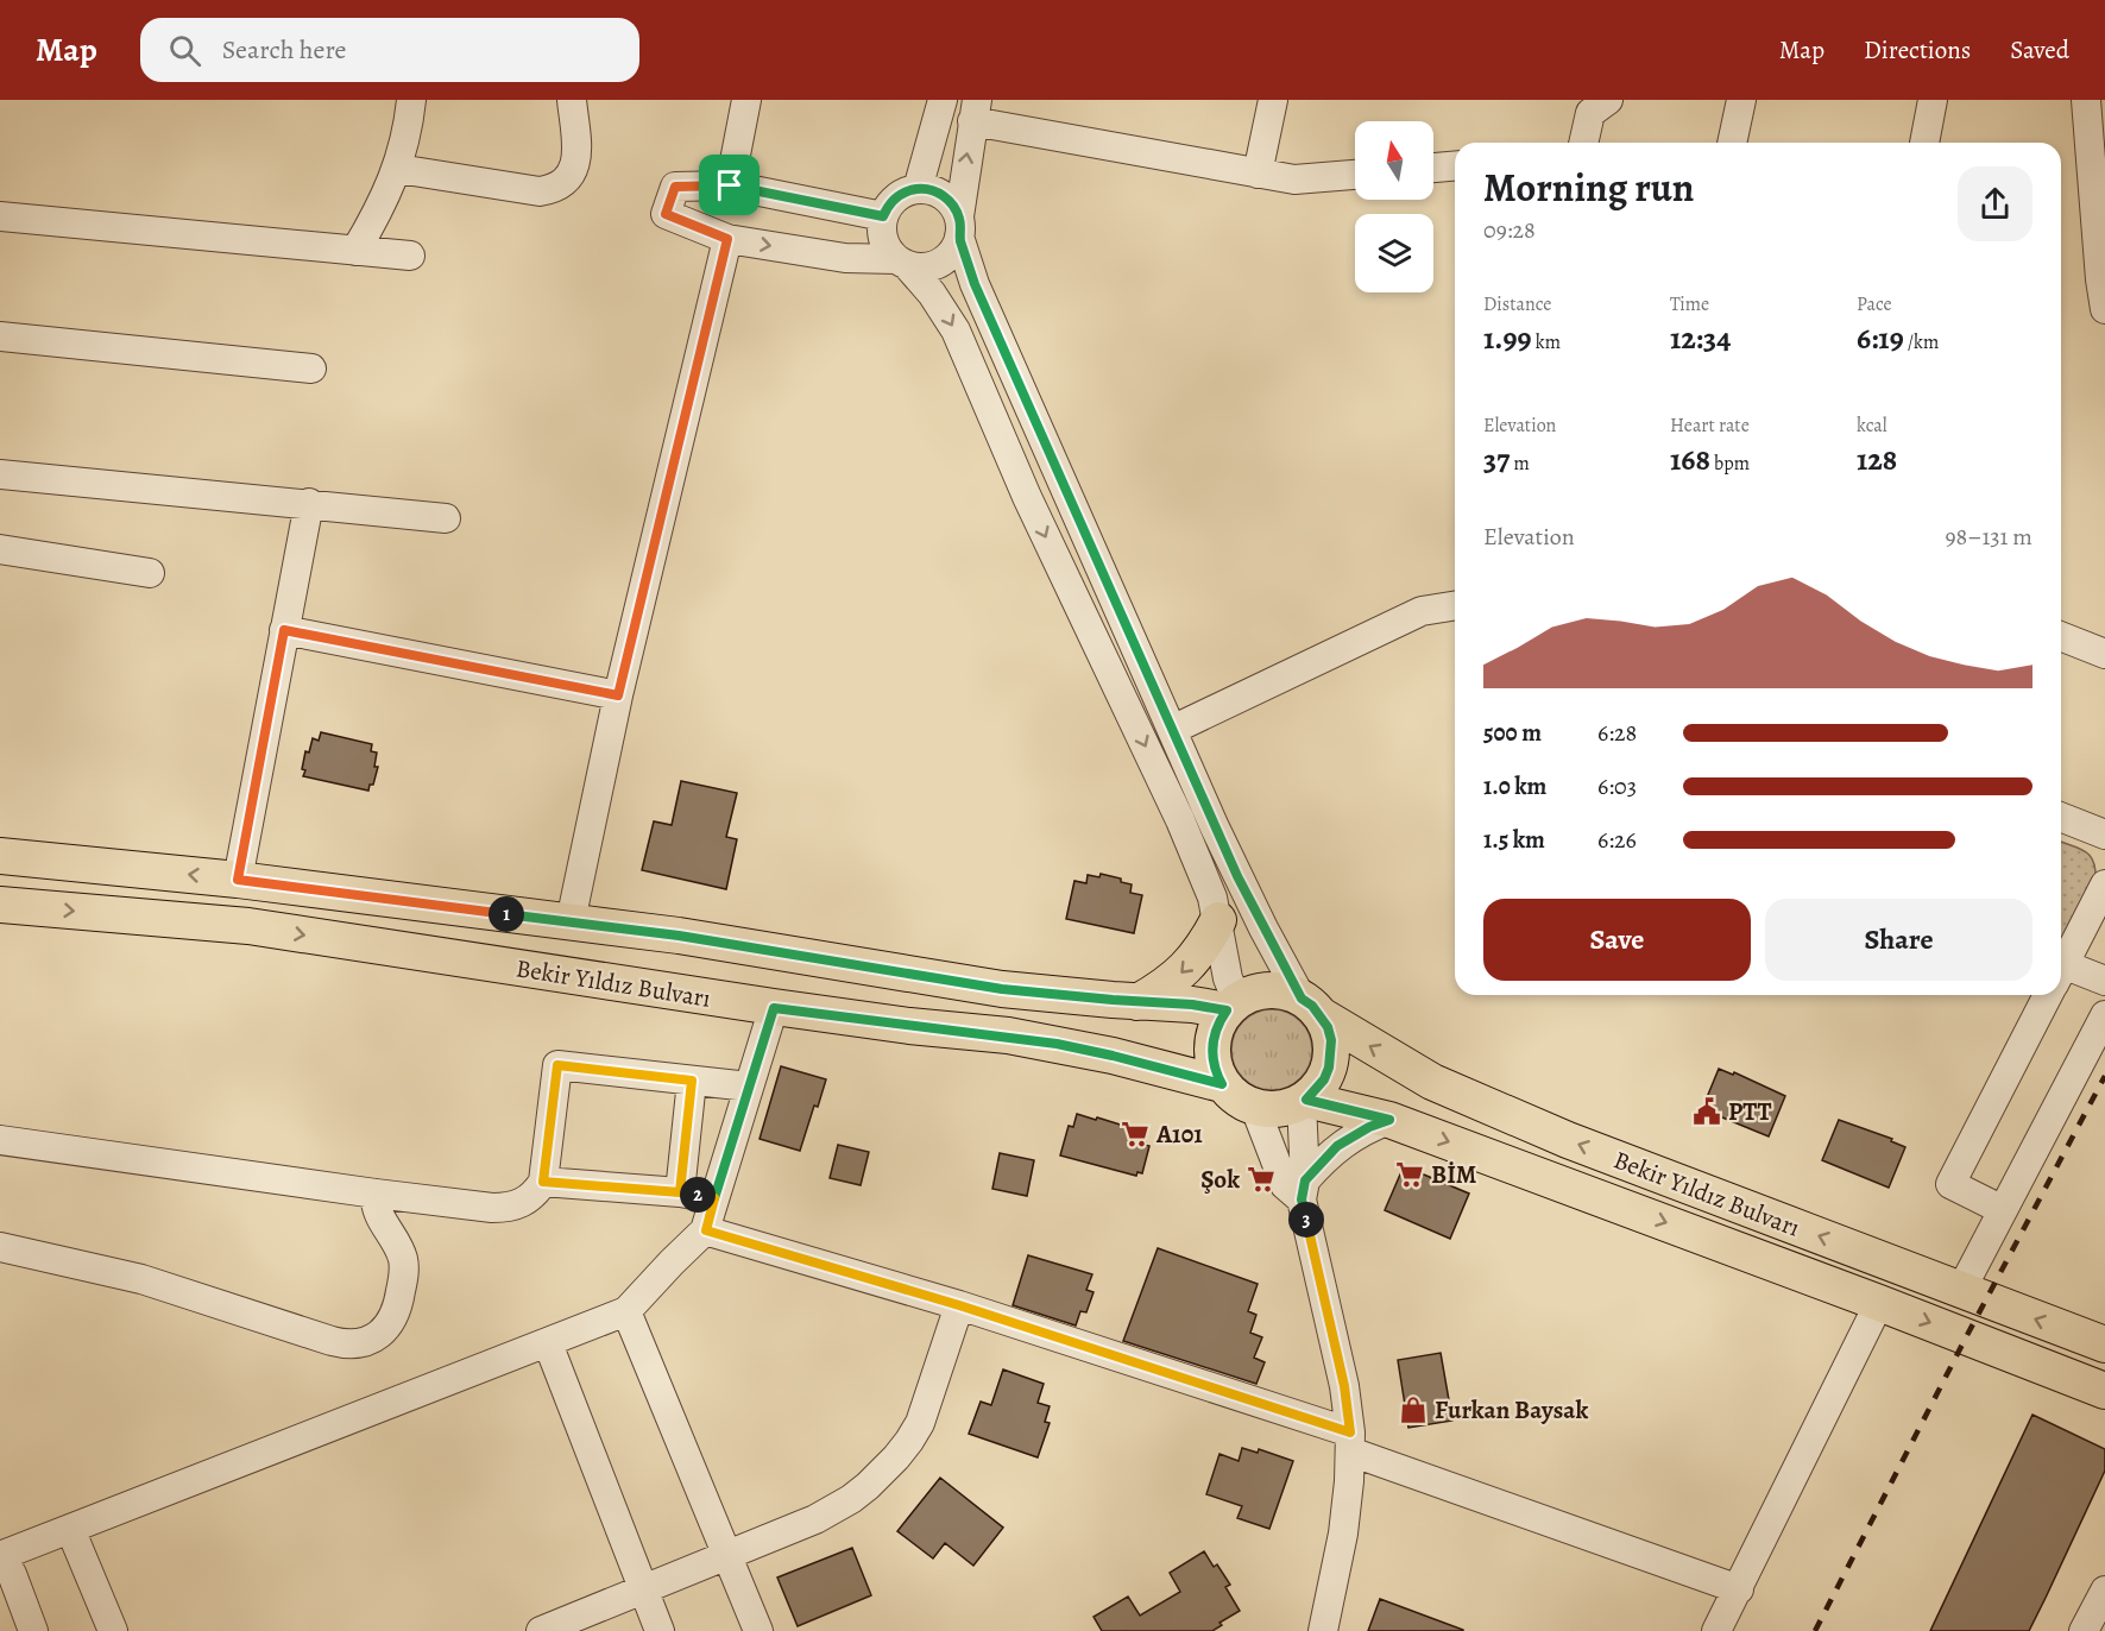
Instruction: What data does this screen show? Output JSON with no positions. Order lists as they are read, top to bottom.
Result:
{
  "streets": {
    "main road": ["Bekir Yıldız Bulvarı"]
  },
  "places": {
    "public building": ["PTT"],
    "supermarket": ["A101", "BİM", "Şok"],
    "shop": ["Furkan Baysak"]
  },
  "north": "top",
  "page": {
    "header": "Map",
    "search": "Search here",
    "nav": ["Map", "Directions", "Saved"],
    "heading": ["Morning run", "09:28"],
    "stats": [
      ["Distance", "1.99 km"],
      ["Time", "12:34"],
      ["Pace", "6:19 /km"],
      ["Elevation", "37 m"],
      ["Heart rate", "168 bpm"],
      ["kcal", "128"]
    ],
    "chart": ["Elevation", "98–131 m"],
    "list": [
      {
        "name": "500 m",
        "note": "6:28"
      },
      {
        "name": "1.0 km",
        "note": "6:03"
      },
      {
        "name": "1.5 km",
        "note": "6:26"
      }
    ],
    "buttons": ["Save", "Share"],
    "pins": ["1", "2", "3"]
  }
}
